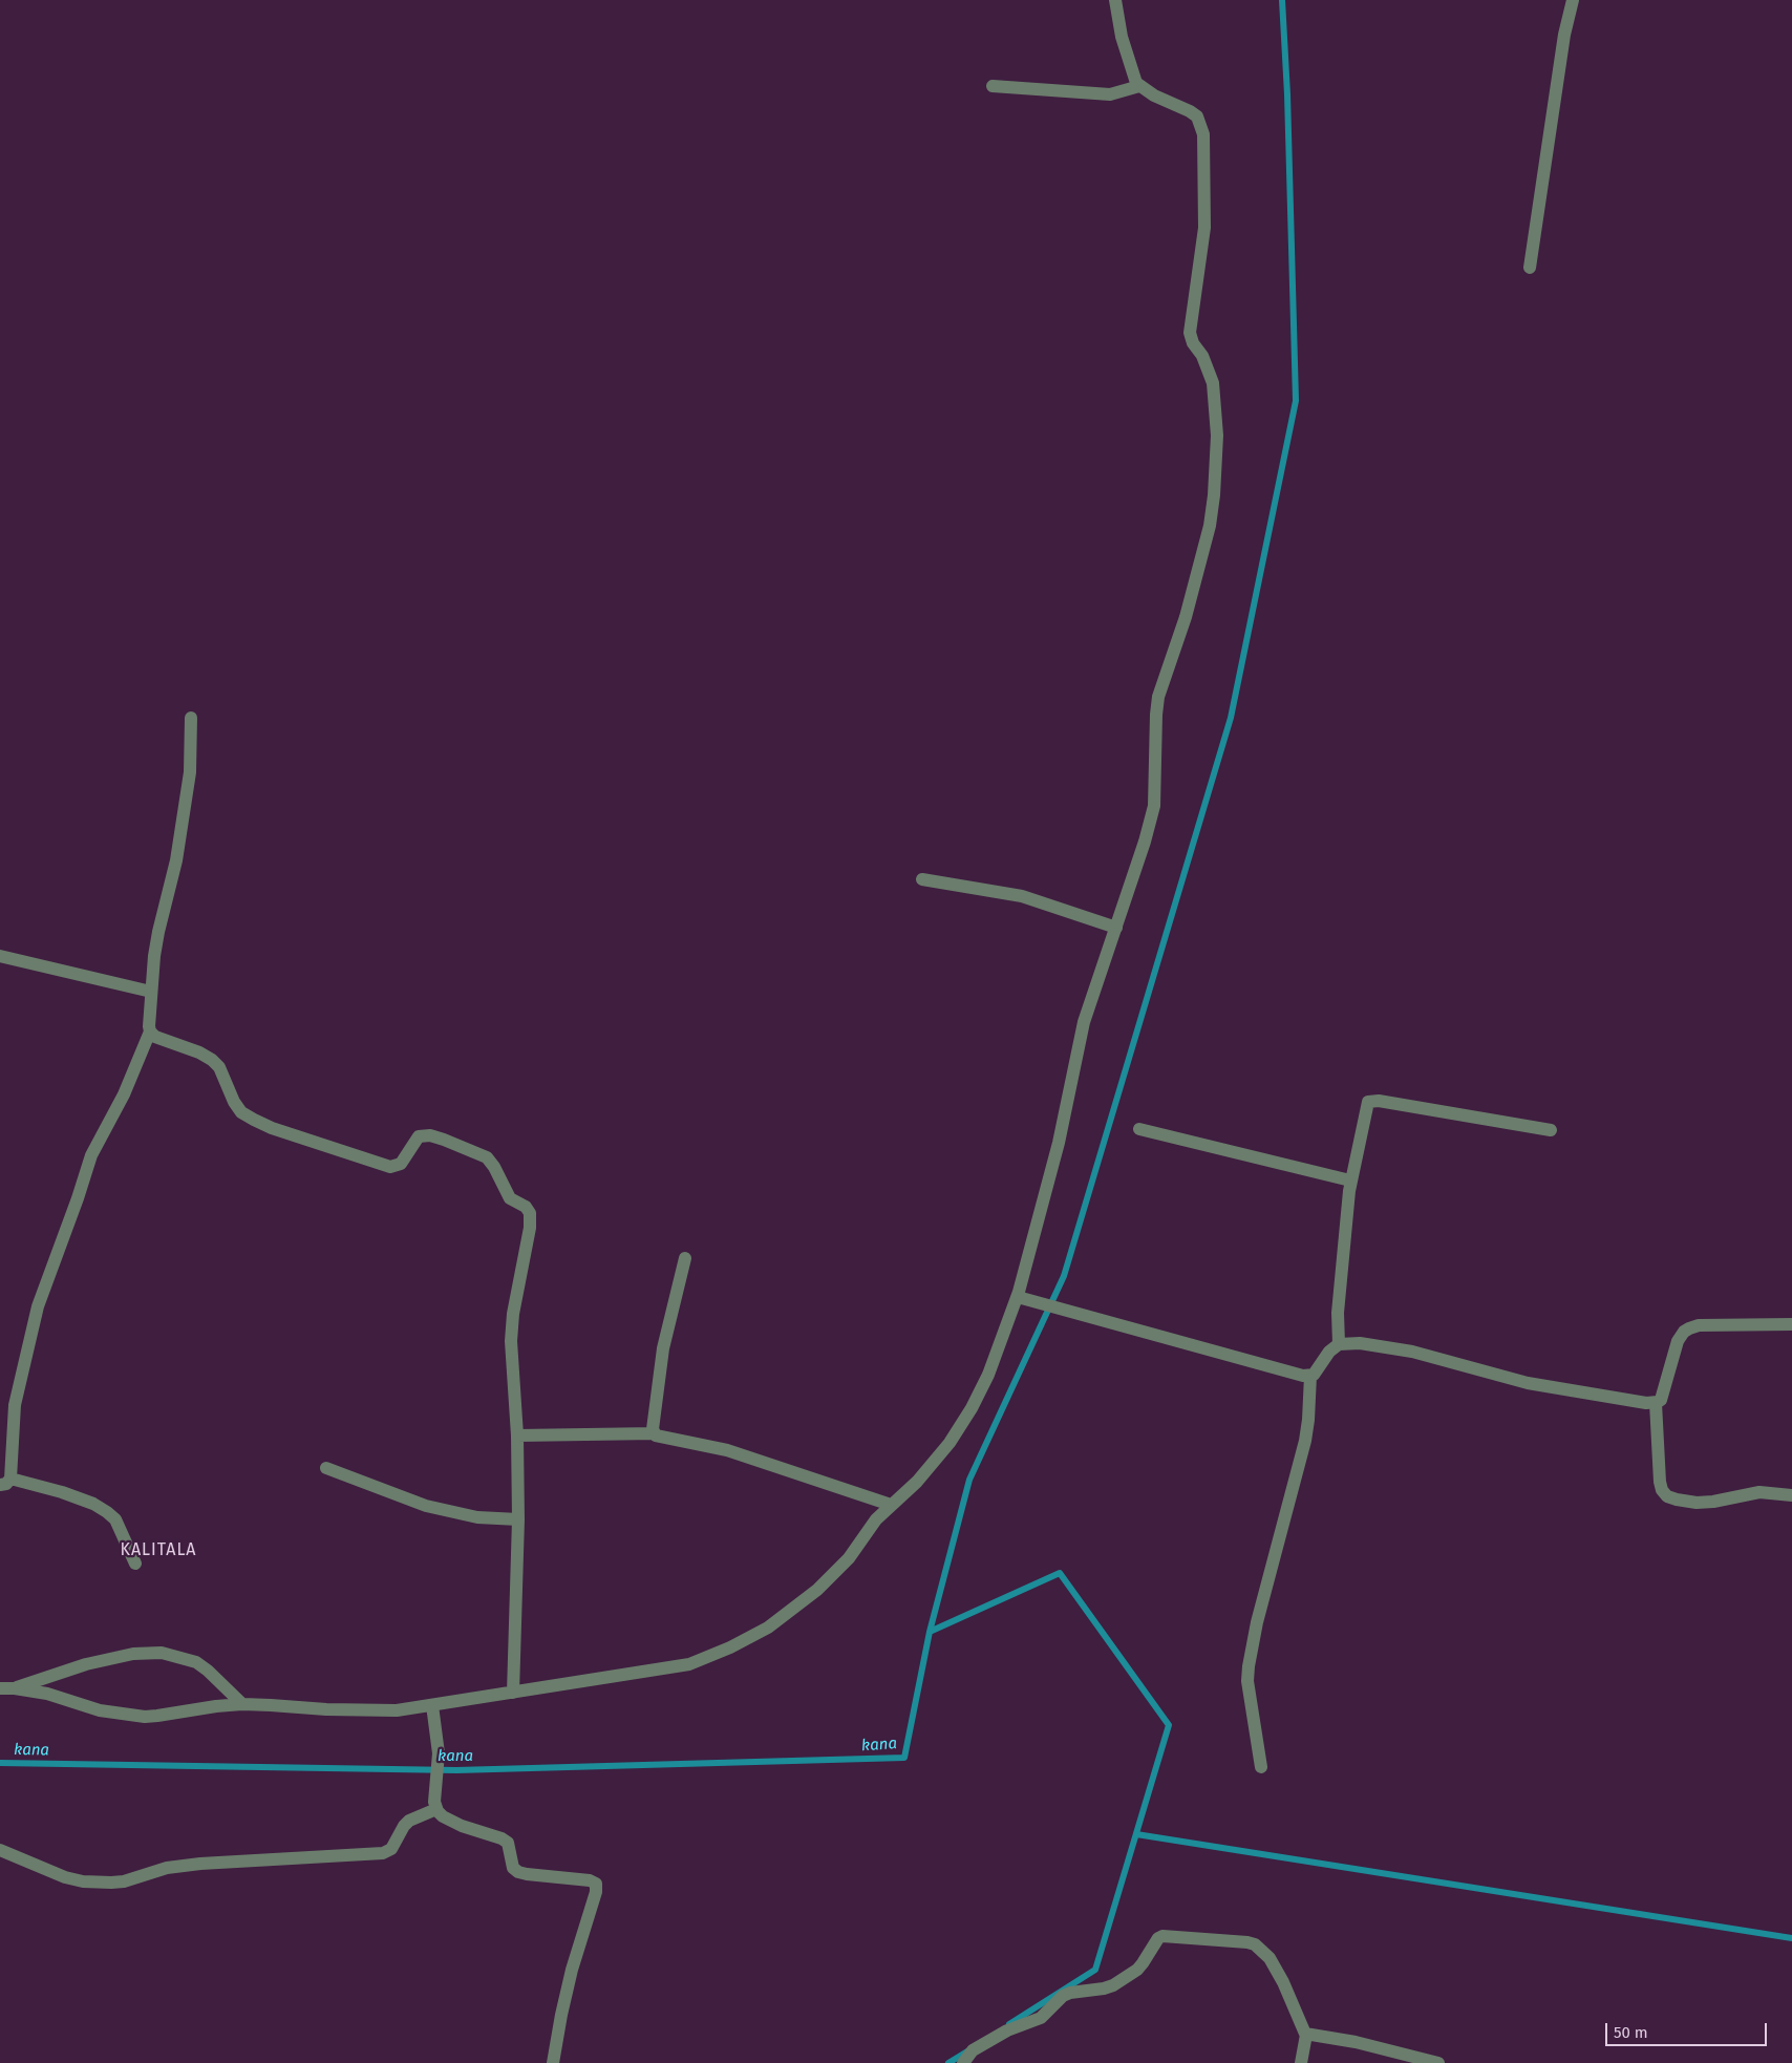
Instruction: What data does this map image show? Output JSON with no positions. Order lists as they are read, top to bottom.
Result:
{
  "districts": ["KALITALA"],
  "water": ["kana"],
  "scale_bar": "50 m"
}
